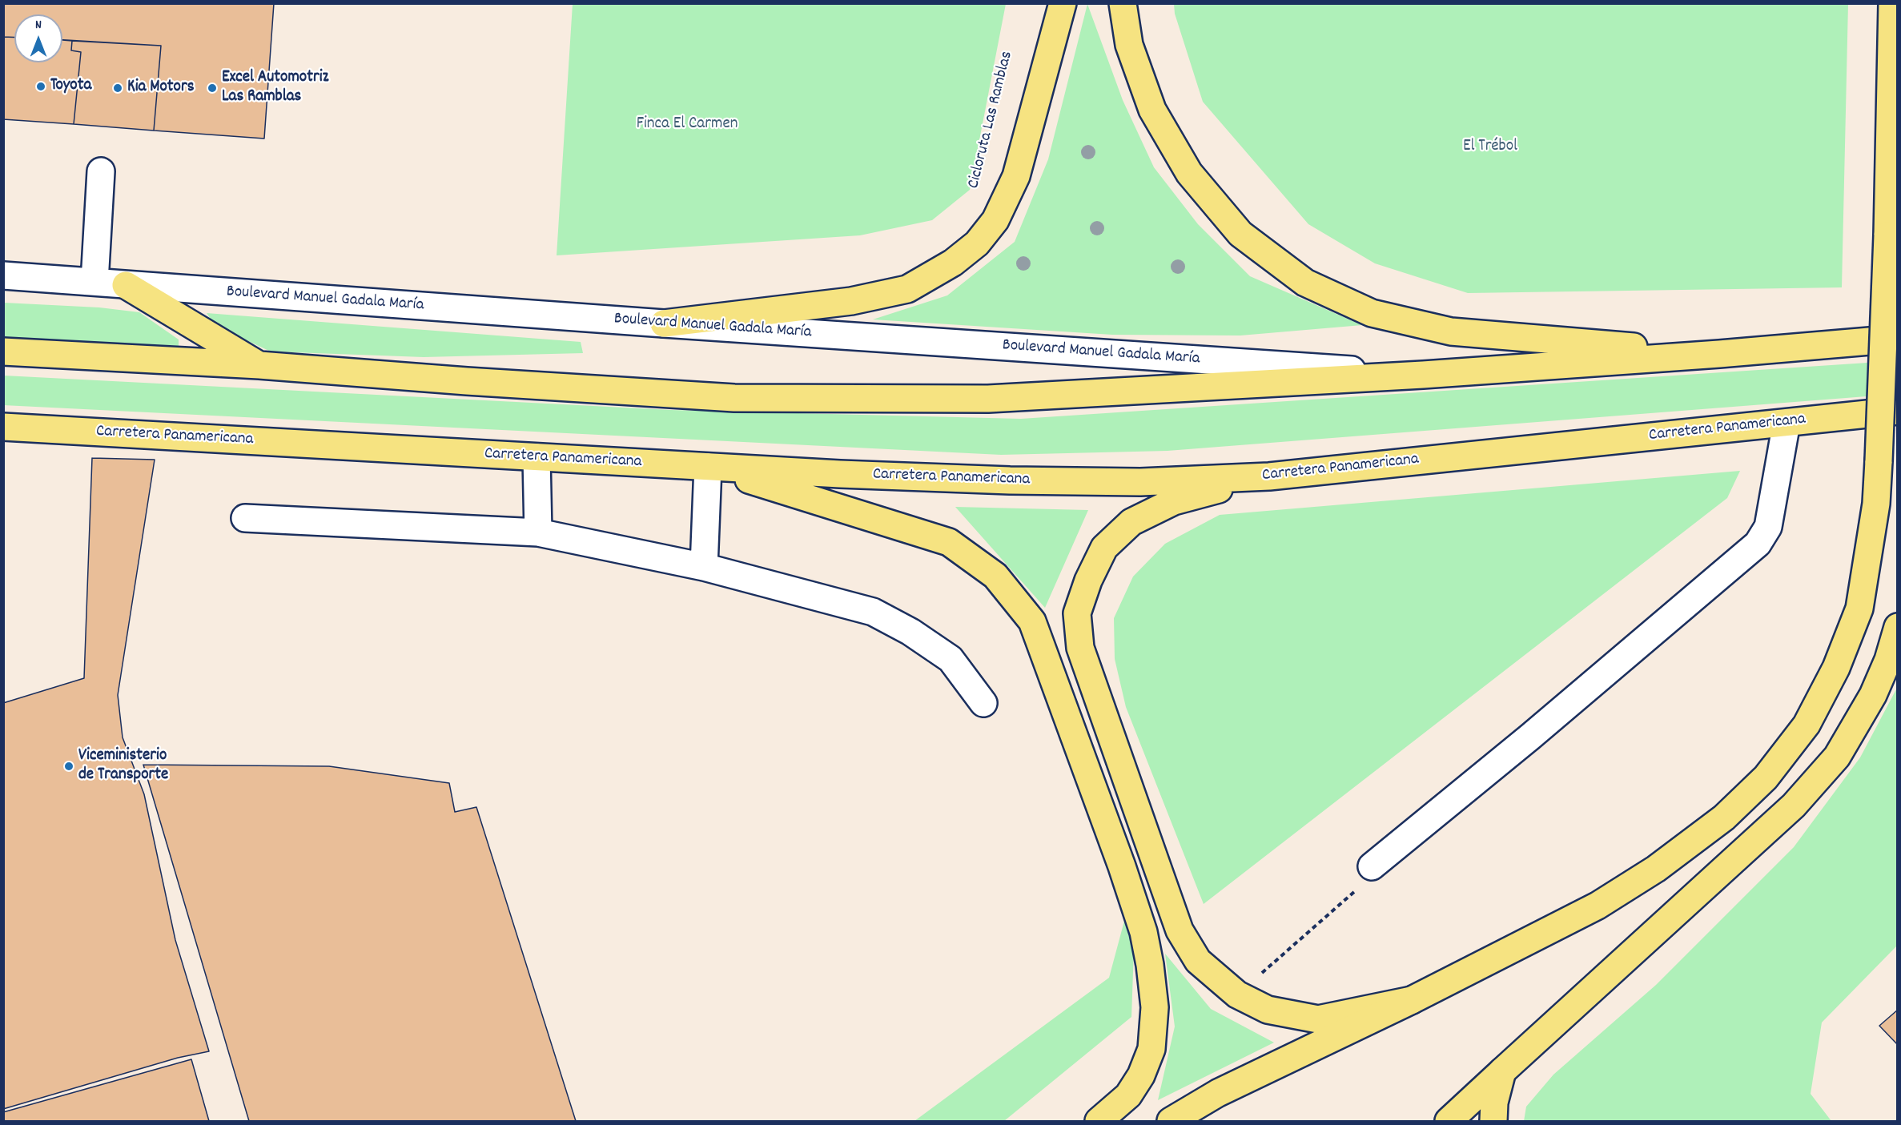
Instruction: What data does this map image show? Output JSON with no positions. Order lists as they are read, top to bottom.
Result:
{
  "streets": {
    "main road": ["Carretera Panamericana"],
    "street": ["Boulevard Manuel Gadala María"]
  },
  "parks": ["Finca El Carmen", "El Trébol"],
  "places": [
    "Toyota",
    "Kia Motors",
    "Excel Automotriz Las Ramblas",
    "Viceministerio de Transporte"
  ],
  "north": "top"
}
